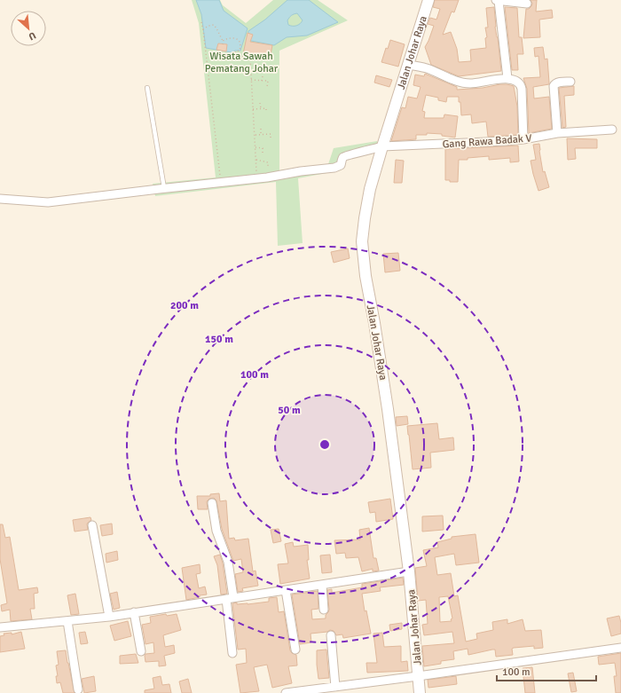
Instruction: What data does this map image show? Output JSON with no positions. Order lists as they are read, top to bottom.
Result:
{
  "streets": {
    "street": ["Jalan Johar Raya", "Gang Rawa Badak V"]
  },
  "crossings": [
    ["Jalan Johar Raya", "Gang Rawa Badak V"]
  ],
  "parks": ["Wisata Sawah Pematang Johar"],
  "scale_bar": "100 m",
  "north": "bottom right",
  "rings": [
    "200 m",
    "150 m",
    "100 m",
    "50 m"
  ]
}
